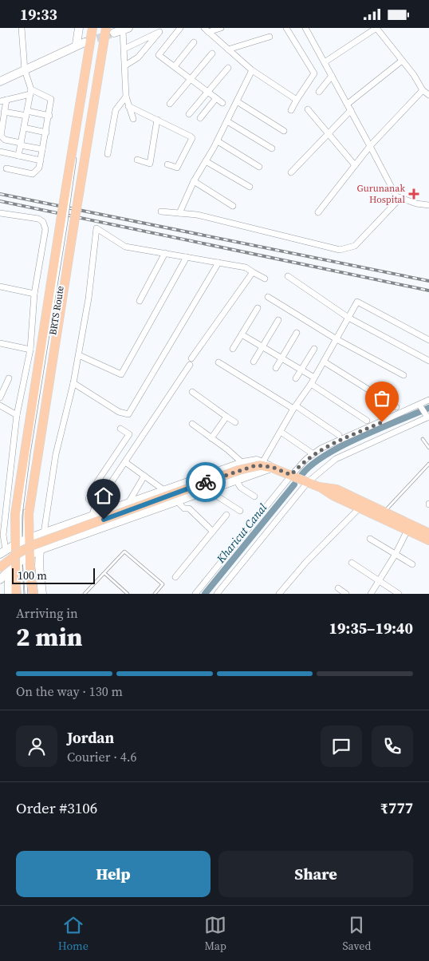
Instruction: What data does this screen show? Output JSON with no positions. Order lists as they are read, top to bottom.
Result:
{
  "water": ["Kharicut Canal"],
  "places": {
    "health": ["Gurunanak Hospital"]
  },
  "scale_bar": "100 m",
  "page": {
    "status": "19:33",
    "scale": "100 m",
    "heading": ["2 min", "Arriving in", "19:35–19:40"],
    "panel": [
      "Jordan",
      "Courier · 4.6",
      "Order #3106",
      "₹777"
    ],
    "bar": "On the way · 130 m",
    "buttons": ["Help", "Share"],
    "tabs": ["Home", "Map", "Saved"]
  }
}
